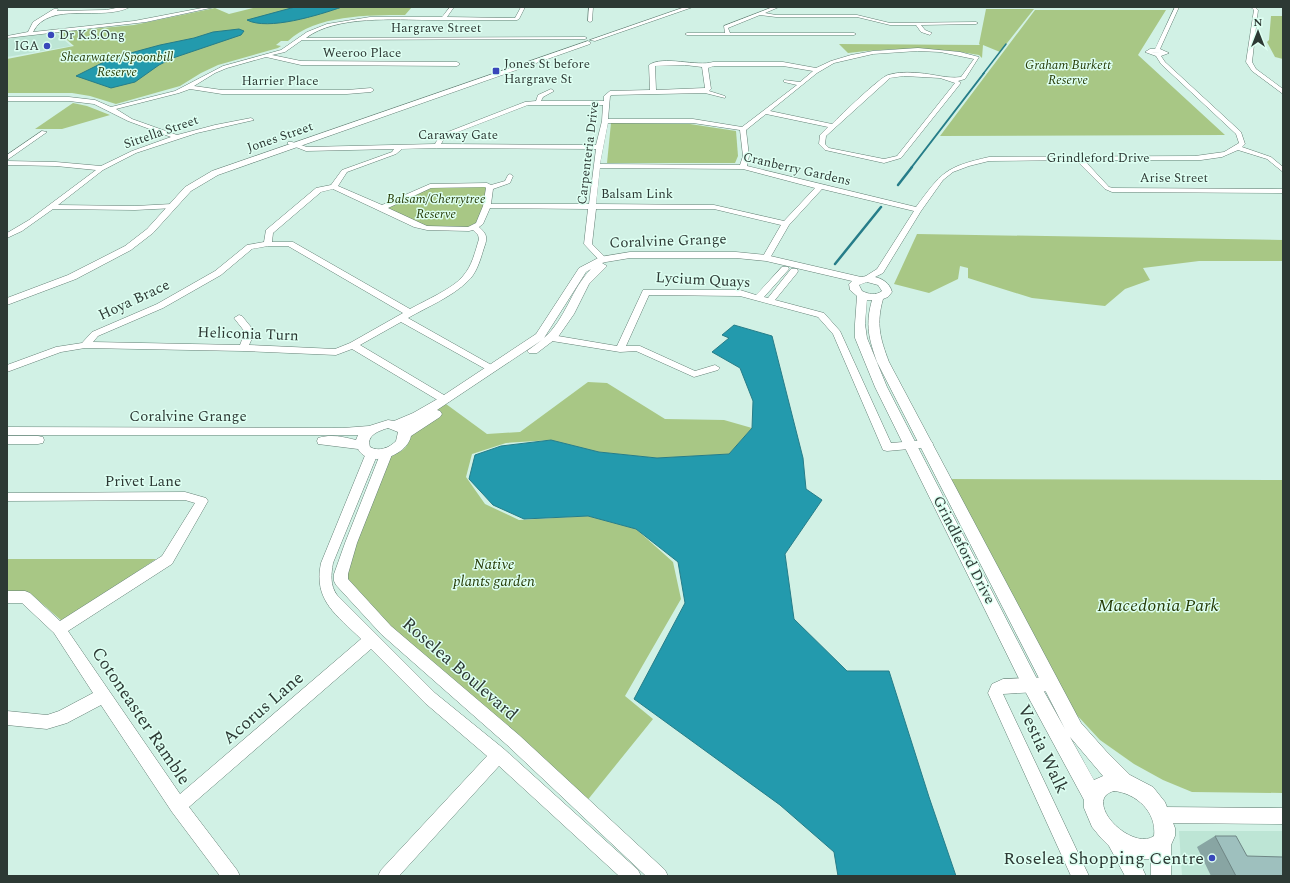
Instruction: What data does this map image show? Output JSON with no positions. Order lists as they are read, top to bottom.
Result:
{
  "streets": {
    "street": [
      "Hargrave Street",
      "Weeroo Place",
      "Harrier Place",
      "Sittella Street",
      "Caraway Gate",
      "Jones Street",
      "Carpenteria Drive",
      "Grindleford Drive",
      "Cranberry Gardens",
      "Arise Street",
      "Balsam Link",
      "Coralvine Grange",
      "Lycium Quays",
      "Hoya Brace",
      "Heliconia Turn",
      "Privet Lane",
      "Roselea Boulevard",
      "Acorus Lane",
      "Cotoneaster Ramble",
      "Vestia Walk"
    ]
  },
  "crossings": [
    ["Hargrave Street", "Jones Street"],
    ["Caraway Gate", "Jones Street"],
    ["Caraway Gate", "Carpenteria Drive"],
    ["Carpenteria Drive", "Cranberry Gardens"],
    ["Carpenteria Drive", "Balsam Link"],
    ["Carpenteria Drive", "Coralvine Grange"],
    ["Grindleford Drive", "Cranberry Gardens"],
    ["Grindleford Drive", "Arise Street"],
    ["Grindleford Drive", "Coralvine Grange"],
    ["Grindleford Drive", "Lycium Quays"],
    ["Grindleford Drive", "Vestia Walk"],
    ["Coralvine Grange", "Roselea Boulevard"],
    ["Hoya Brace", "Heliconia Turn"],
    ["Privet Lane", "Cotoneaster Ramble"],
    ["Acorus Lane", "Cotoneaster Ramble"]
  ],
  "parks": [
    "Shearwater/Spoonbill Reserve",
    "Graham Burkett Reserve",
    "Balsam/Cherrytree Reserve",
    "Native plants garden",
    "Macedonia Park"
  ],
  "places": {
    "other": ["Dr K.S.Ong", "IGA", "Roselea Shopping Centre"],
    "transit": ["Jones St before Hargrave St"]
  },
  "north": "top"
}
